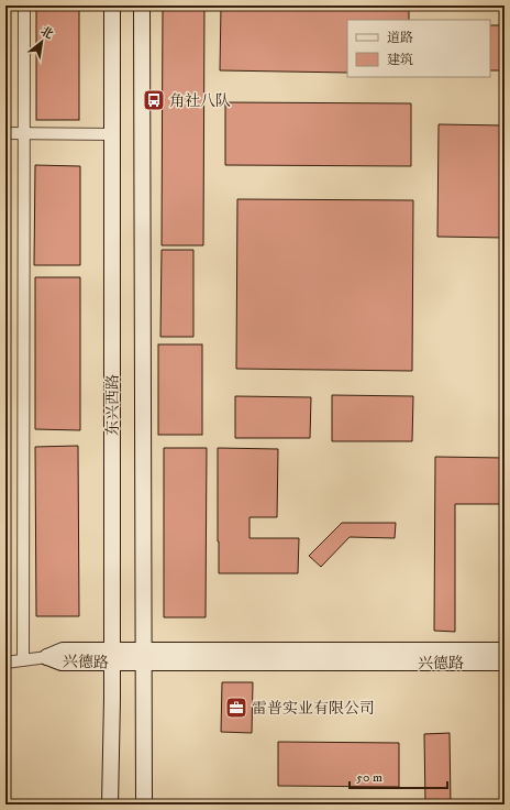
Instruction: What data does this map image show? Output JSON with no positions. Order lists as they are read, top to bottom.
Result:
{
  "streets": {
    "main road": ["东兴西路", "兴德路"]
  },
  "crossings": [
    ["东兴西路", "兴德路"]
  ],
  "places": {
    "bus stop": ["角社八队"],
    "office": ["雷普实业有限公司"]
  },
  "legend": ["道路", "建筑"],
  "scale_bar": "50 m",
  "north": "top right"
}
